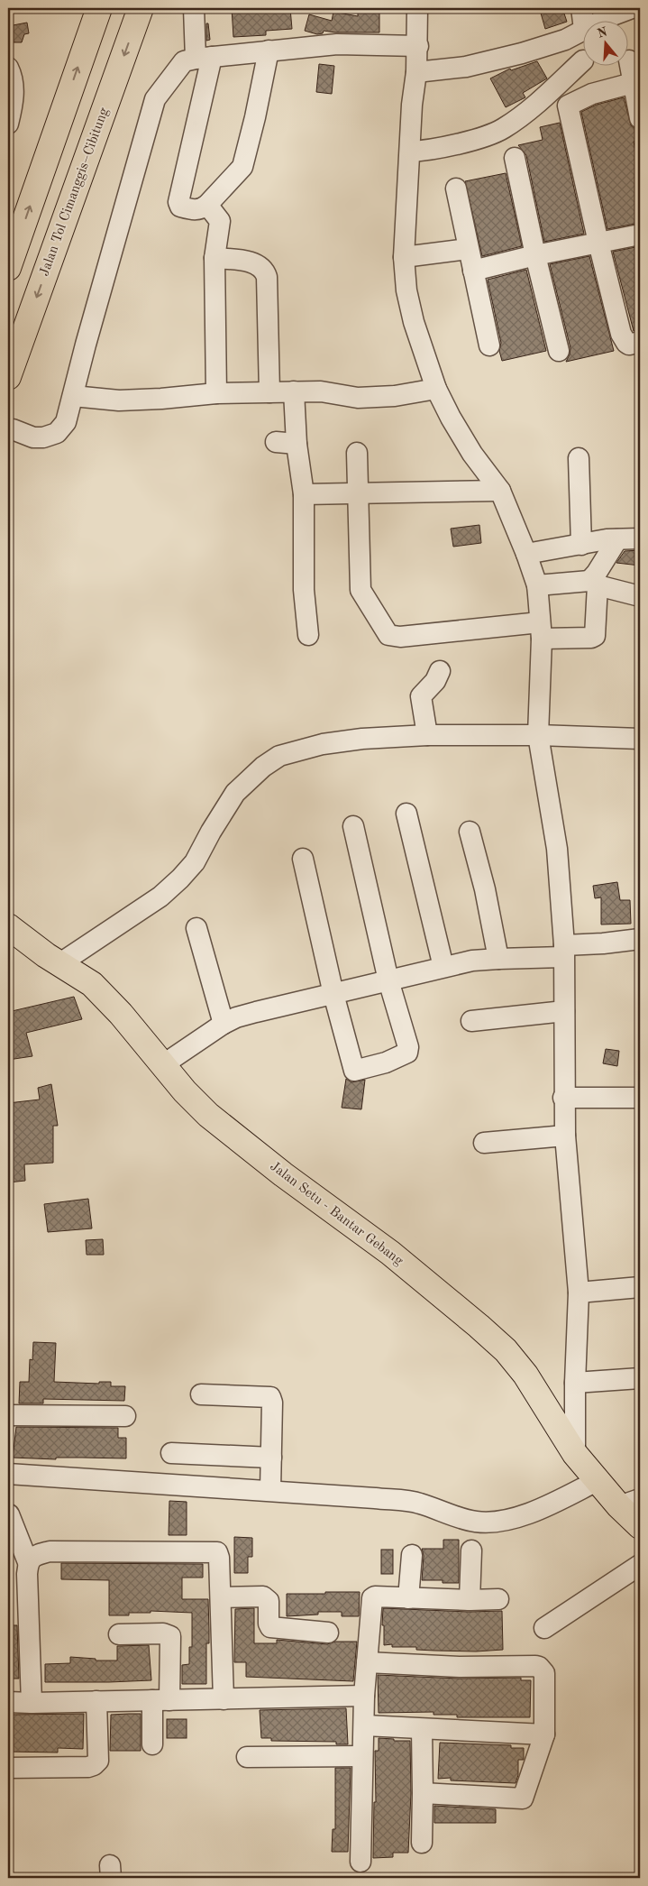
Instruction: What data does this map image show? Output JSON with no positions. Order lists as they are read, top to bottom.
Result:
{
  "streets": {
    "main road": ["Jalan Tol Cimanggis–Cibitung", "Jalan Setu - Bantar Gebang"]
  },
  "north": "top"
}
